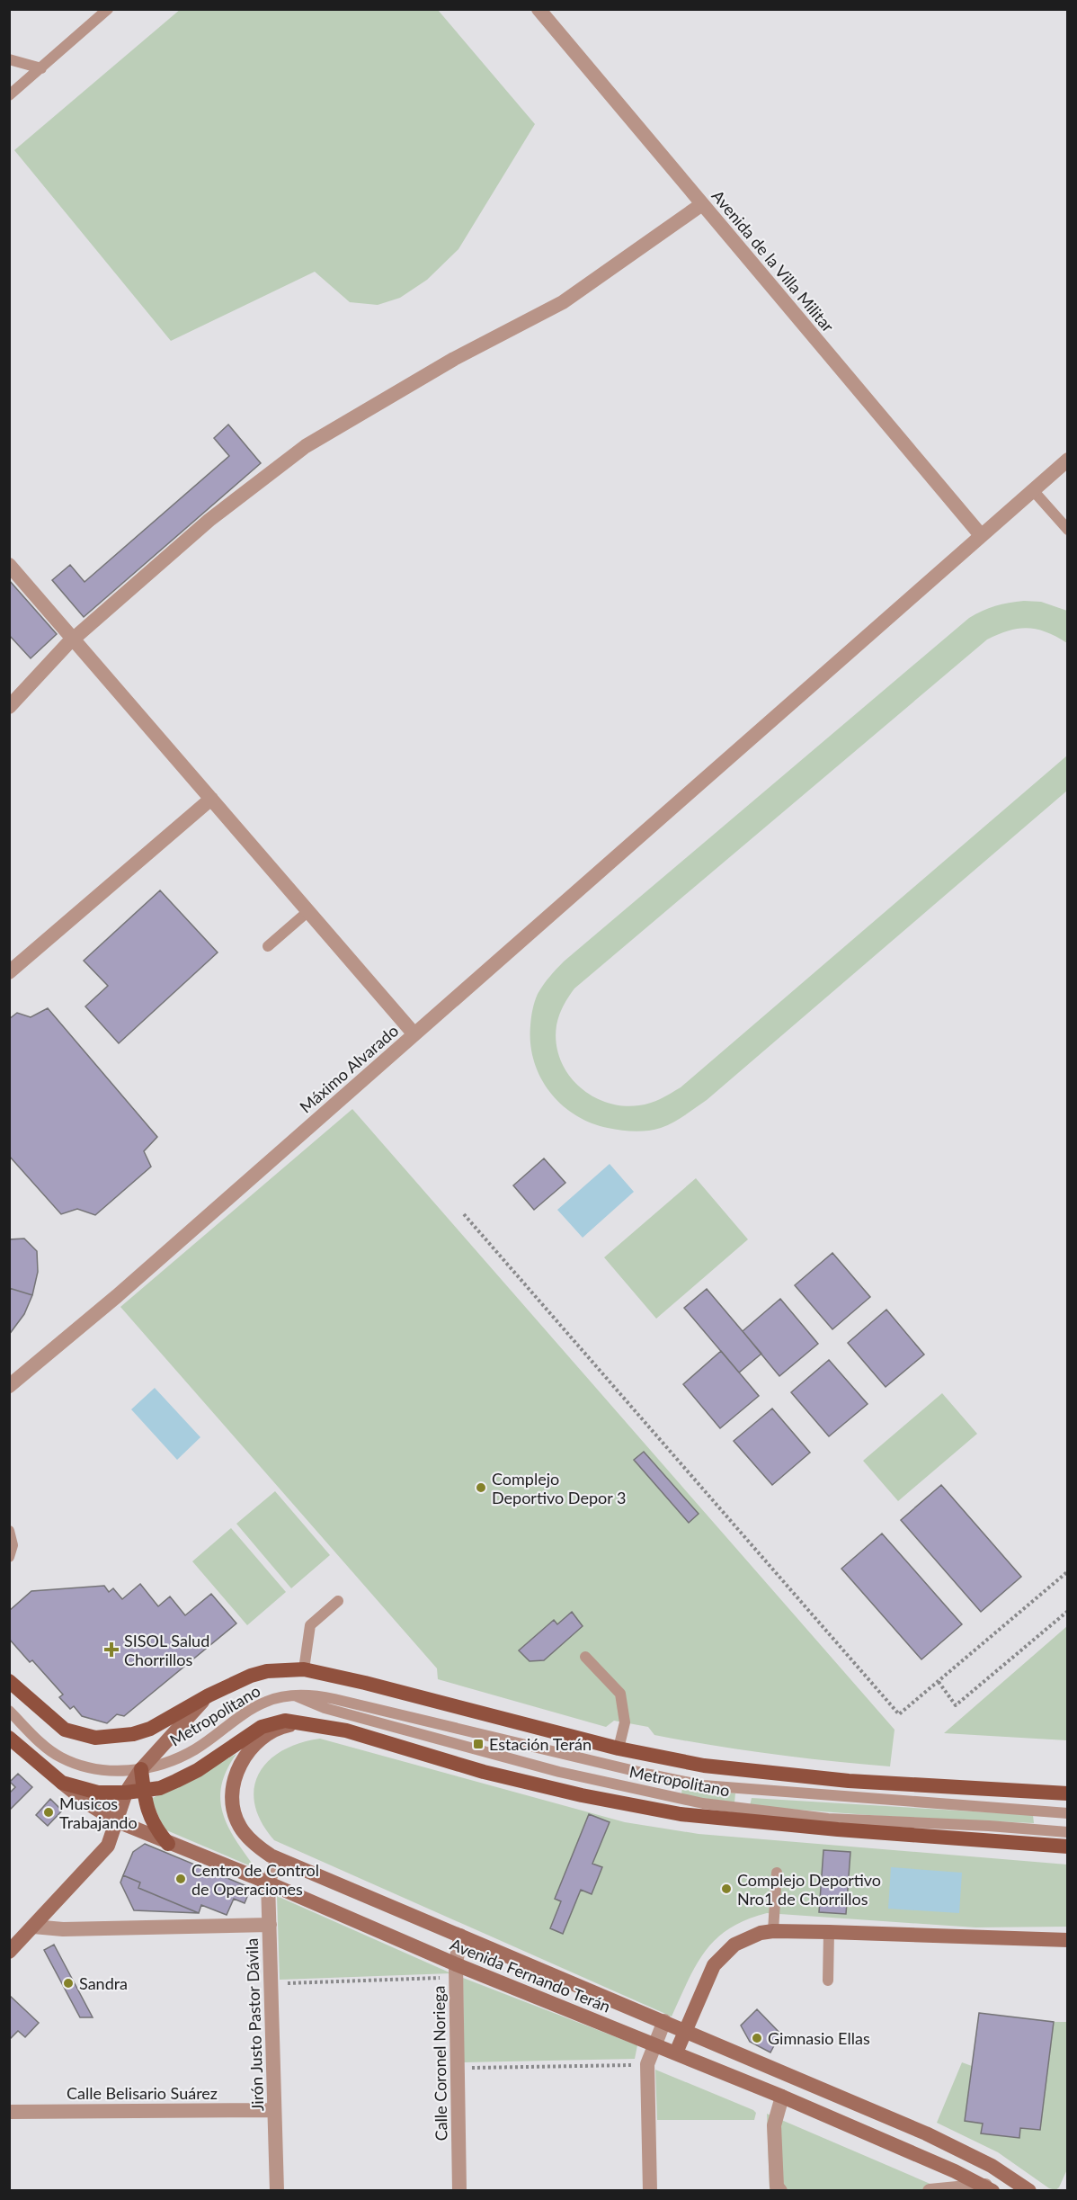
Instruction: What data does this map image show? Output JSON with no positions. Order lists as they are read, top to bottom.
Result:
{
  "streets": {
    "main road": ["Avenida Fernando Terán"],
    "street": [
      "Avenida de la Villa Militar",
      "Máximo Alvarado",
      "Jirón Justo Pastor Dávila",
      "Calle Coronel Noriega",
      "Calle Belisario Suárez"
    ],
    "lane": ["Metropolitano"]
  },
  "crossings": [
    ["Avenida de la Villa Militar", "Máximo Alvarado"],
    ["Avenida Fernando Terán", "Jirón Justo Pastor Dávila"],
    ["Avenida Fernando Terán", "Calle Coronel Noriega"],
    ["Jirón Justo Pastor Dávila", "Calle Belisario Suárez"]
  ],
  "places": {
    "other": [
      "Complejo Deportivo Depor 3",
      "Musicos Trabajando",
      "Centro de Control de Operaciones",
      "Complejo Deportivo Nro1 de Chorrillos",
      "Sandra",
      "Gimnasio Ellas"
    ],
    "health": ["SISOL Salud Chorrillos"],
    "transit": ["Estación Terán"]
  }
}
